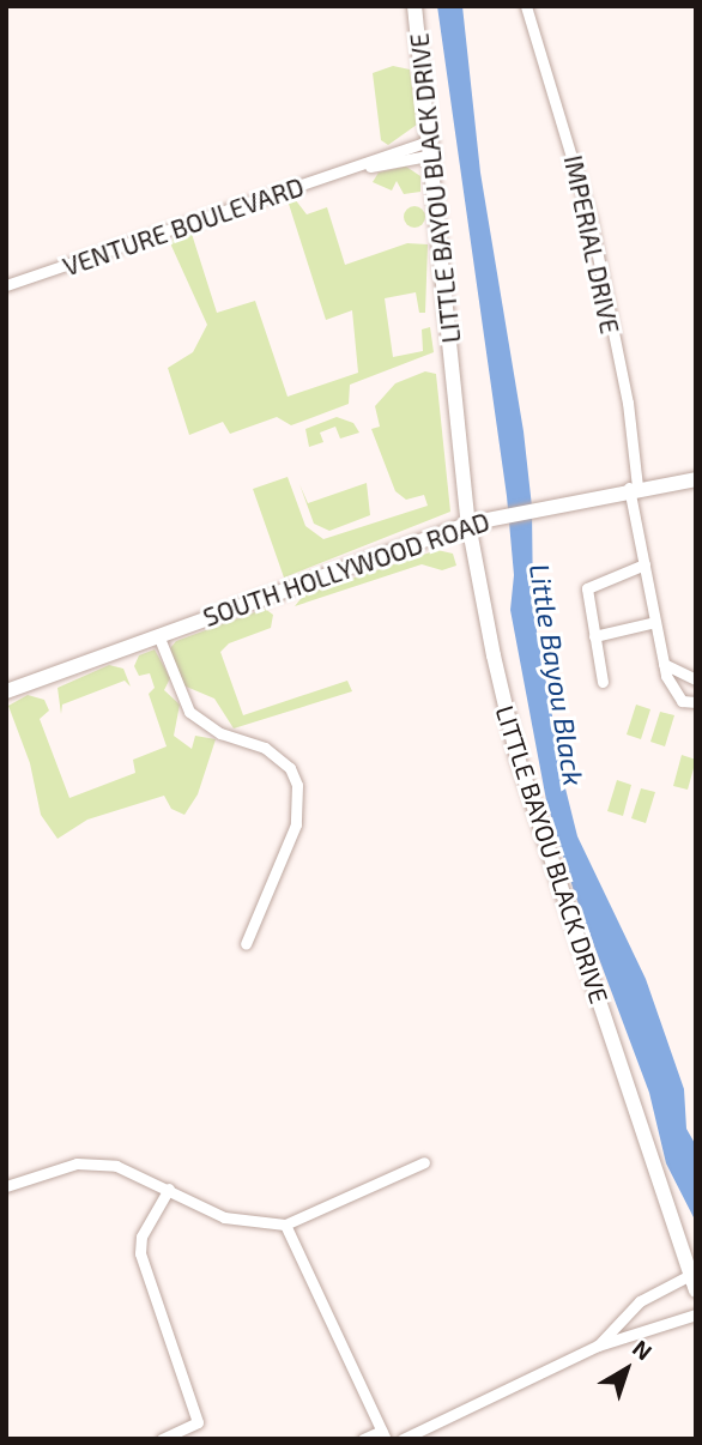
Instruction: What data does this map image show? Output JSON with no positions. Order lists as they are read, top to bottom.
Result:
{
  "streets": {
    "main road": ["LITTLE BAYOU BLACK DRIVE", "SOUTH HOLLYWOOD ROAD"],
    "street": ["VENTURE BOULEVARD", "IMPERIAL DRIVE"]
  },
  "crossings": [
    ["LITTLE BAYOU BLACK DRIVE", "VENTURE BOULEVARD"],
    ["LITTLE BAYOU BLACK DRIVE", "SOUTH HOLLYWOOD ROAD"],
    ["IMPERIAL DRIVE", "SOUTH HOLLYWOOD ROAD"]
  ],
  "water": ["Little Bayou Black"],
  "north": "top right"
}
